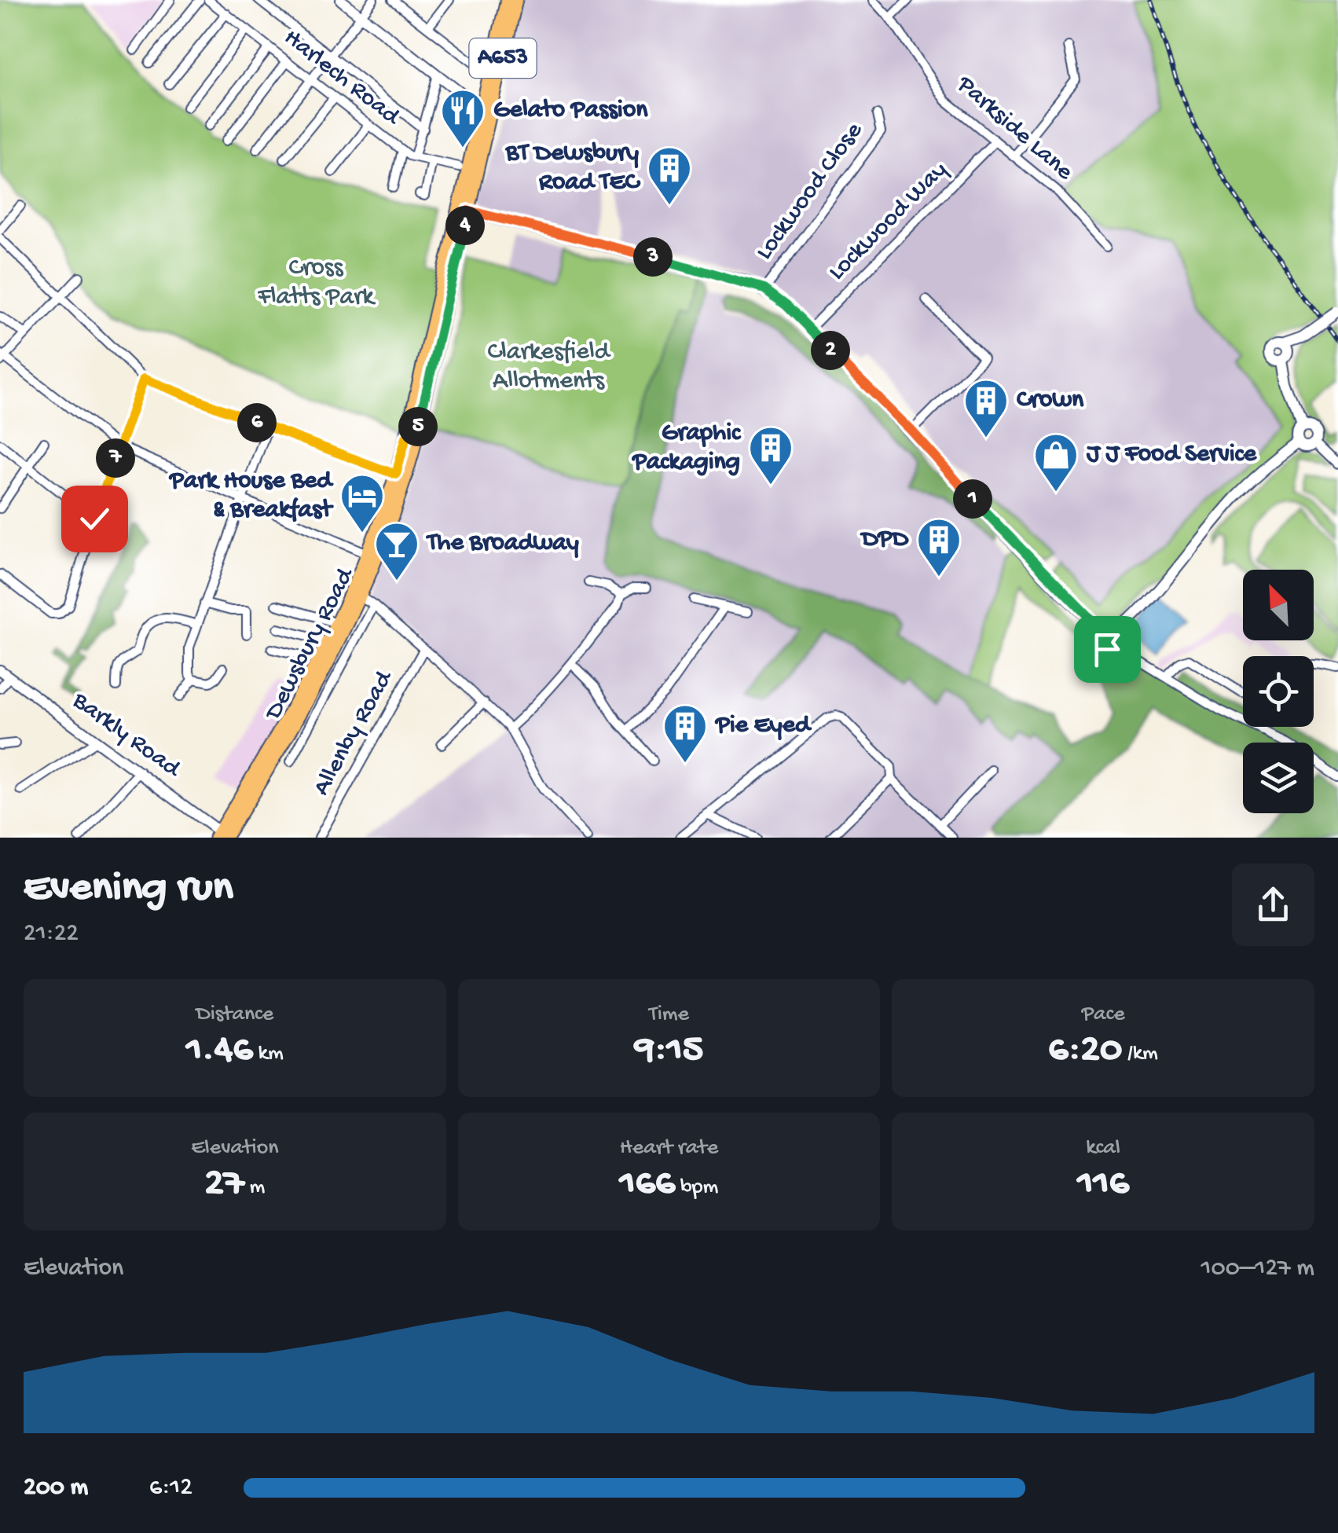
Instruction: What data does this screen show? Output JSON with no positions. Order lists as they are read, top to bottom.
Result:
{
  "streets": {
    "main road": ["A653", "Dewsbury Road"],
    "street": [
      "Harlech Road",
      "Parkside Lane",
      "Lockwood Close",
      "Lockwood Way",
      "Allenby Road",
      "Barkly Road"
    ]
  },
  "crossings": [
    ["Harlech Road", "Dewsbury Road"],
    ["Parkside Lane", "Lockwood Way"],
    ["Dewsbury Road", "Barkly Road"]
  ],
  "parks": ["Cross Flatts Park", "Clarkesfield Allotments"],
  "places": {
    "restaurant": ["Gelato Passion"],
    "building": [
      "BT Dewsbury Road TEC",
      "Crown",
      "Graphic Packaging",
      "DPD",
      "Pie Eyed"
    ],
    "shop": ["J J Food Service"],
    "hotel": ["Park House Bed & Breakfast"],
    "bar": ["The Broadway"]
  },
  "north": "top left",
  "page": {
    "pins": [
      "4",
      "3",
      "2",
      "6",
      "5",
      "7",
      "1"
    ],
    "heading": ["Evening run", "21:22"],
    "stats": [
      ["Distance", "1.46 km"],
      ["Time", "9:15"],
      ["Pace", "6:20 /km"],
      ["Elevation", "27 m"],
      ["Heart rate", "166 bpm"],
      ["kcal", "116"]
    ],
    "chart": ["Elevation", "100–127 m"],
    "list": [
      {
        "name": "200 m",
        "note": "6:12"
      }
    ]
  }
}
